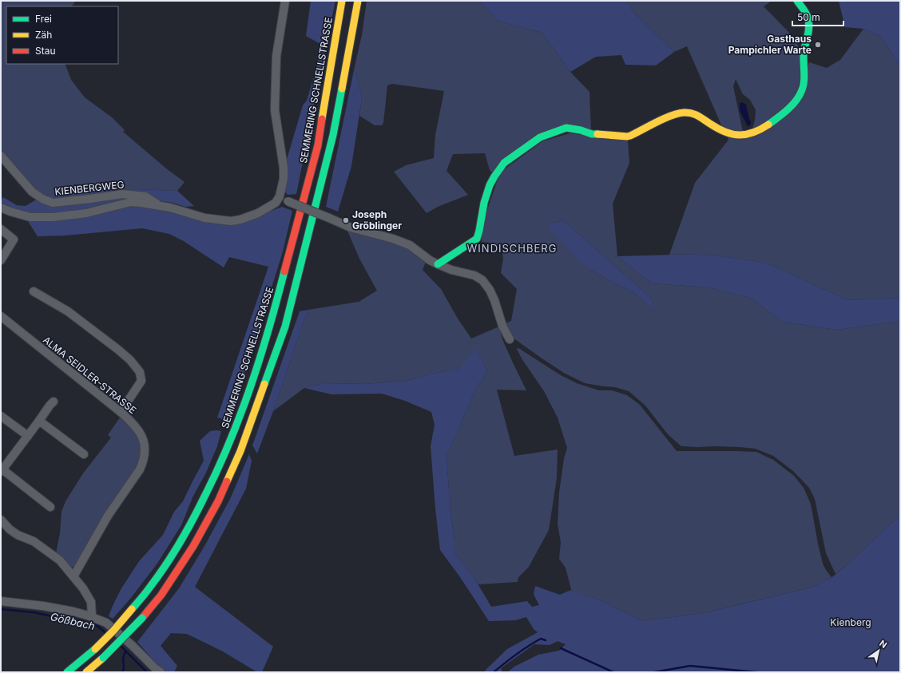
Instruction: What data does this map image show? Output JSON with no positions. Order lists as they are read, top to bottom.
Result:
{
  "streets": {
    "main road": ["SEMMERING SCHNELLSTRASSE"],
    "street": ["KIENBERGWEG", "ALMA SEIDLER-STRASSE"]
  },
  "districts": ["WINDISCHBERG"],
  "water": ["Gößbach"],
  "parks": ["Kienberg"],
  "places": ["Gasthaus Pampichler Warte", "Joseph Gröblinger"],
  "legend": ["Frei", "Zäh", "Stau"],
  "scale_bar": "50 m",
  "north": "top right"
}
